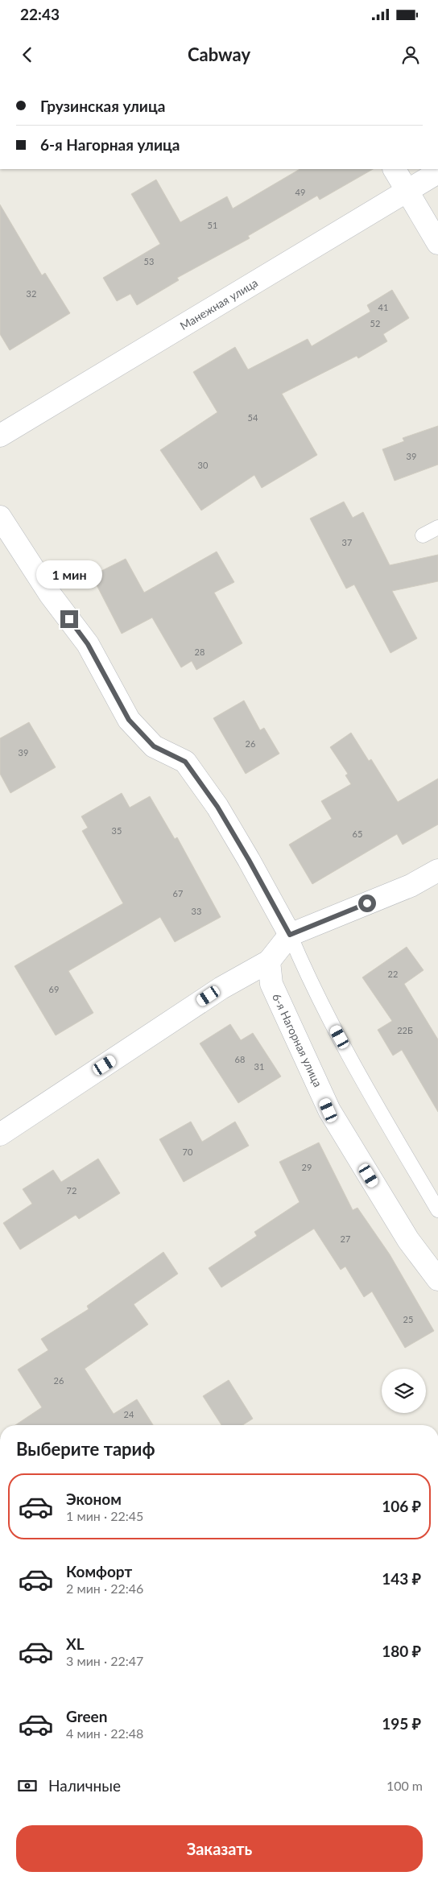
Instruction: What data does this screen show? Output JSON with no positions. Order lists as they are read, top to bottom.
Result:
{
  "streets": {
    "street": ["Манежная улица", "6-я Нагорная улица"]
  },
  "house_numbers": [
    "49",
    "51",
    "53",
    "32",
    "41",
    "52",
    "54",
    "39",
    "30",
    "37",
    "28",
    "26",
    "39",
    "35",
    "65",
    "67",
    "33",
    "22",
    "69",
    "22Б",
    "68",
    "31",
    "70",
    "29",
    "72",
    "27",
    "25",
    "26",
    "24"
  ],
  "page": {
    "status": "22:43",
    "header": "Cabway",
    "banner": ["Грузинская улица", "6-я Нагорная улица"],
    "bubble": "1 мин",
    "heading": "Выберите тариф",
    "list": [
      {
        "name": "Эконом",
        "note": "1 мин · 22:45",
        "value": "106 ₽"
      },
      {
        "name": "Комфорт",
        "note": "2 мин · 22:46",
        "value": "143 ₽"
      },
      {
        "name": "XL",
        "note": "3 мин · 22:47",
        "value": "180 ₽"
      },
      {
        "name": "Green",
        "note": "4 мин · 22:48",
        "value": "195 ₽"
      }
    ],
    "pay": ["Наличные", "100 m"],
    "buttons": "Заказать"
  }
}
